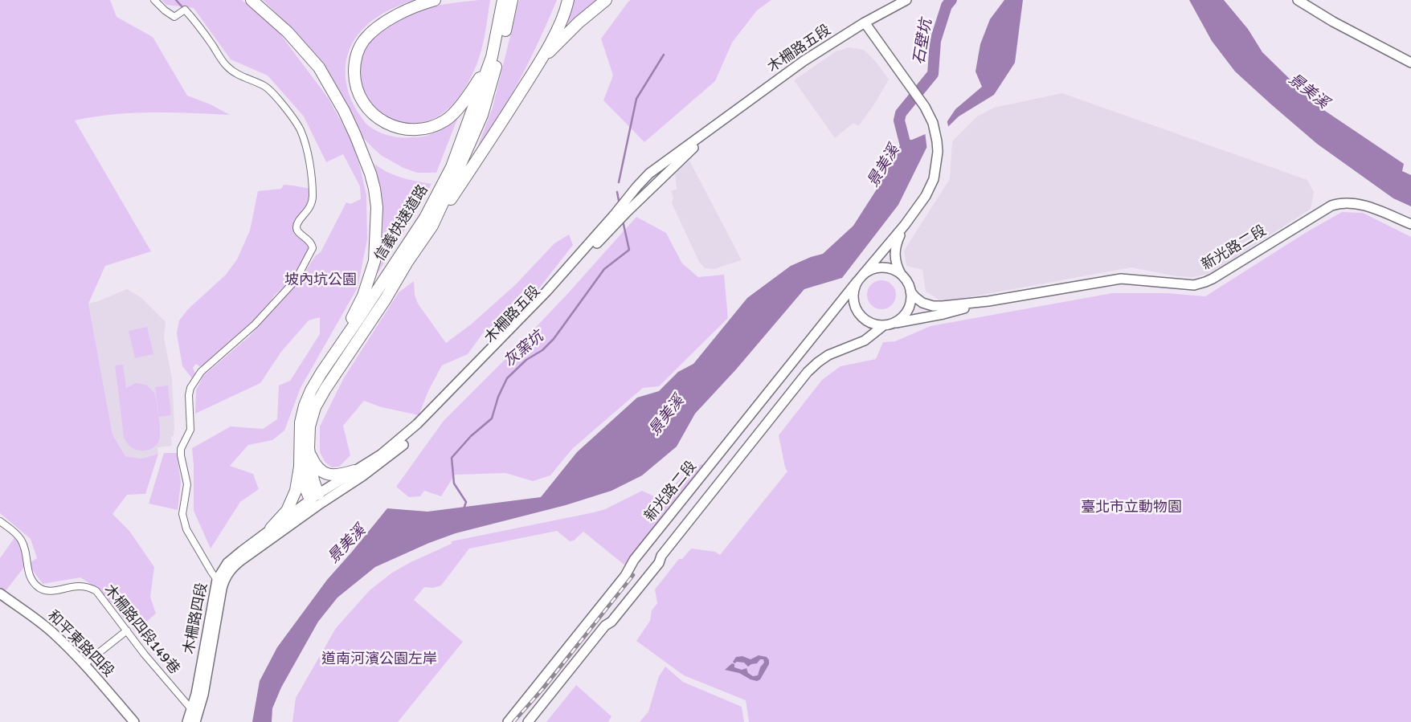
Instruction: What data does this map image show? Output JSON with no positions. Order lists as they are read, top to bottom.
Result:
{
  "streets": {
    "highway": ["信義快速道路"],
    "street": [
      "木柵路五段",
      "新光路二段",
      "木柵路四段",
      "木柵路四段149巷",
      "和平東路四段"
    ]
  },
  "crossings": [
    ["木柵路五段", "新光路二段"],
    ["木柵路五段", "木柵路四段"],
    ["木柵路四段", "木柵路四段149巷"]
  ],
  "water": ["石壁坑", "景美溪", "灰窯坑"],
  "parks": ["坡內坑公園", "臺北市立動物園", "道南河濱公園左岸"]
}
